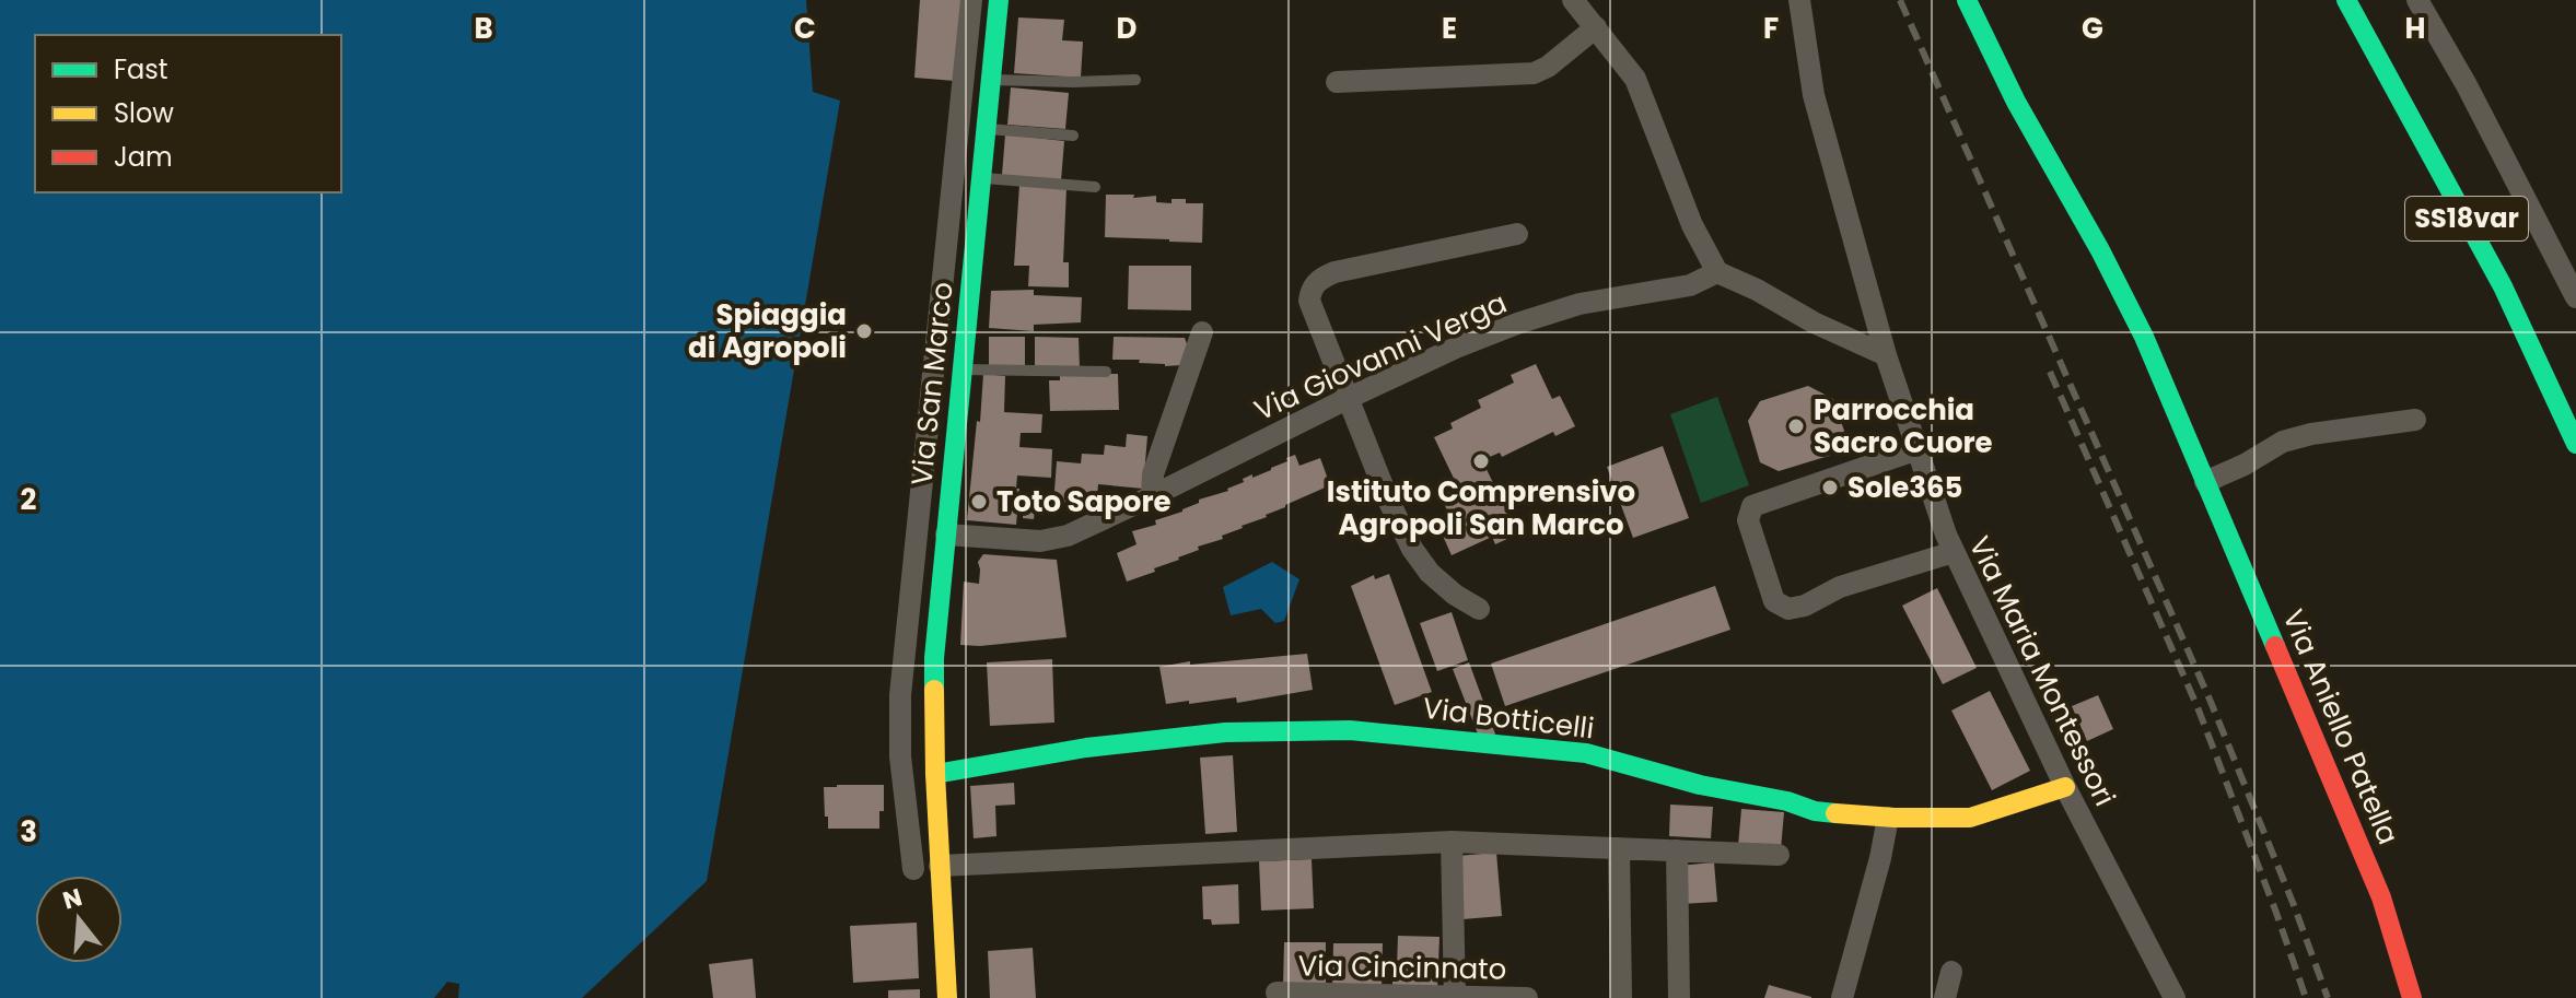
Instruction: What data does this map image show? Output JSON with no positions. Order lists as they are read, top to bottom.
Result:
{
  "streets": {
    "main road": [
      "SS18var",
      "Via San Marco",
      "Via Botticelli",
      "Via Aniello Patella"
    ],
    "street": ["Via Giovanni Verga", "Via Maria Montessori", "Via Cincinnato"]
  },
  "crossings": [
    ["Via Giovanni Verga", "Via San Marco"],
    ["Via San Marco", "Via Botticelli"],
    ["Via Maria Montessori", "Via Botticelli"]
  ],
  "places": [
    "Spiaggia di Agropoli",
    "Parrocchia Sacro Cuore",
    "Istituto Comprensivo Agropoli San Marco",
    "Sole365",
    "Toto Sapore"
  ],
  "legend": ["Fast", "Slow", "Jam"],
  "north": "top",
  "grid": {
    "columns": [
      "B",
      "C",
      "D",
      "E",
      "F",
      "G",
      "H"
    ],
    "rows": ["2", "3"]
  }
}
